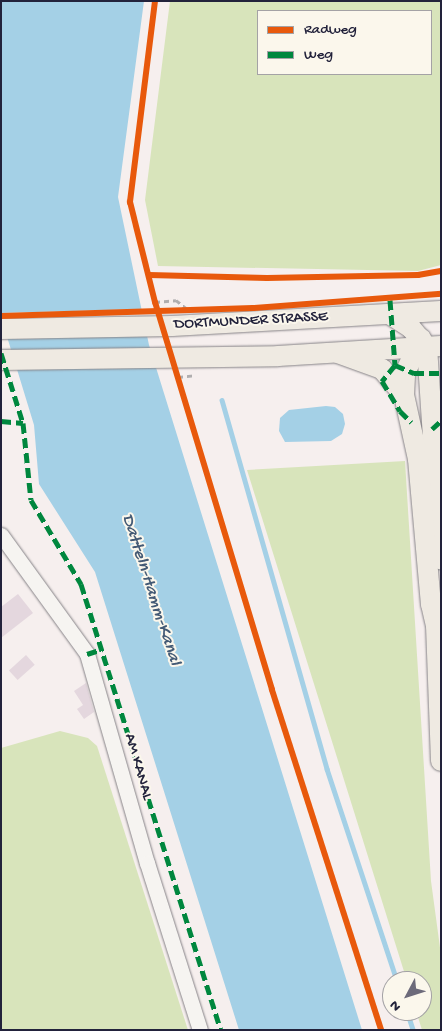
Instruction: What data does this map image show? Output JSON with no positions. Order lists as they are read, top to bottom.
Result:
{
  "streets": {
    "main road": ["DORTMUNDER STRASSE"],
    "lane": ["AM KANAL"]
  },
  "water": ["Datteln-Hamm-Kanal"],
  "legend": ["Radweg", "Weg"],
  "north": "bottom left"
}
